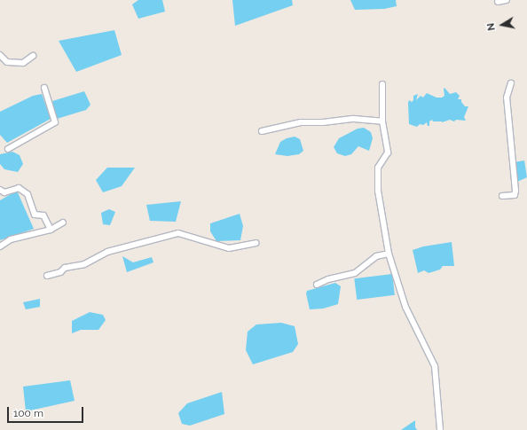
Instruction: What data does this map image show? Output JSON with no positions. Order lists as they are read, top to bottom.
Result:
{
  "scale_bar": "100 m",
  "north": "left"
}
